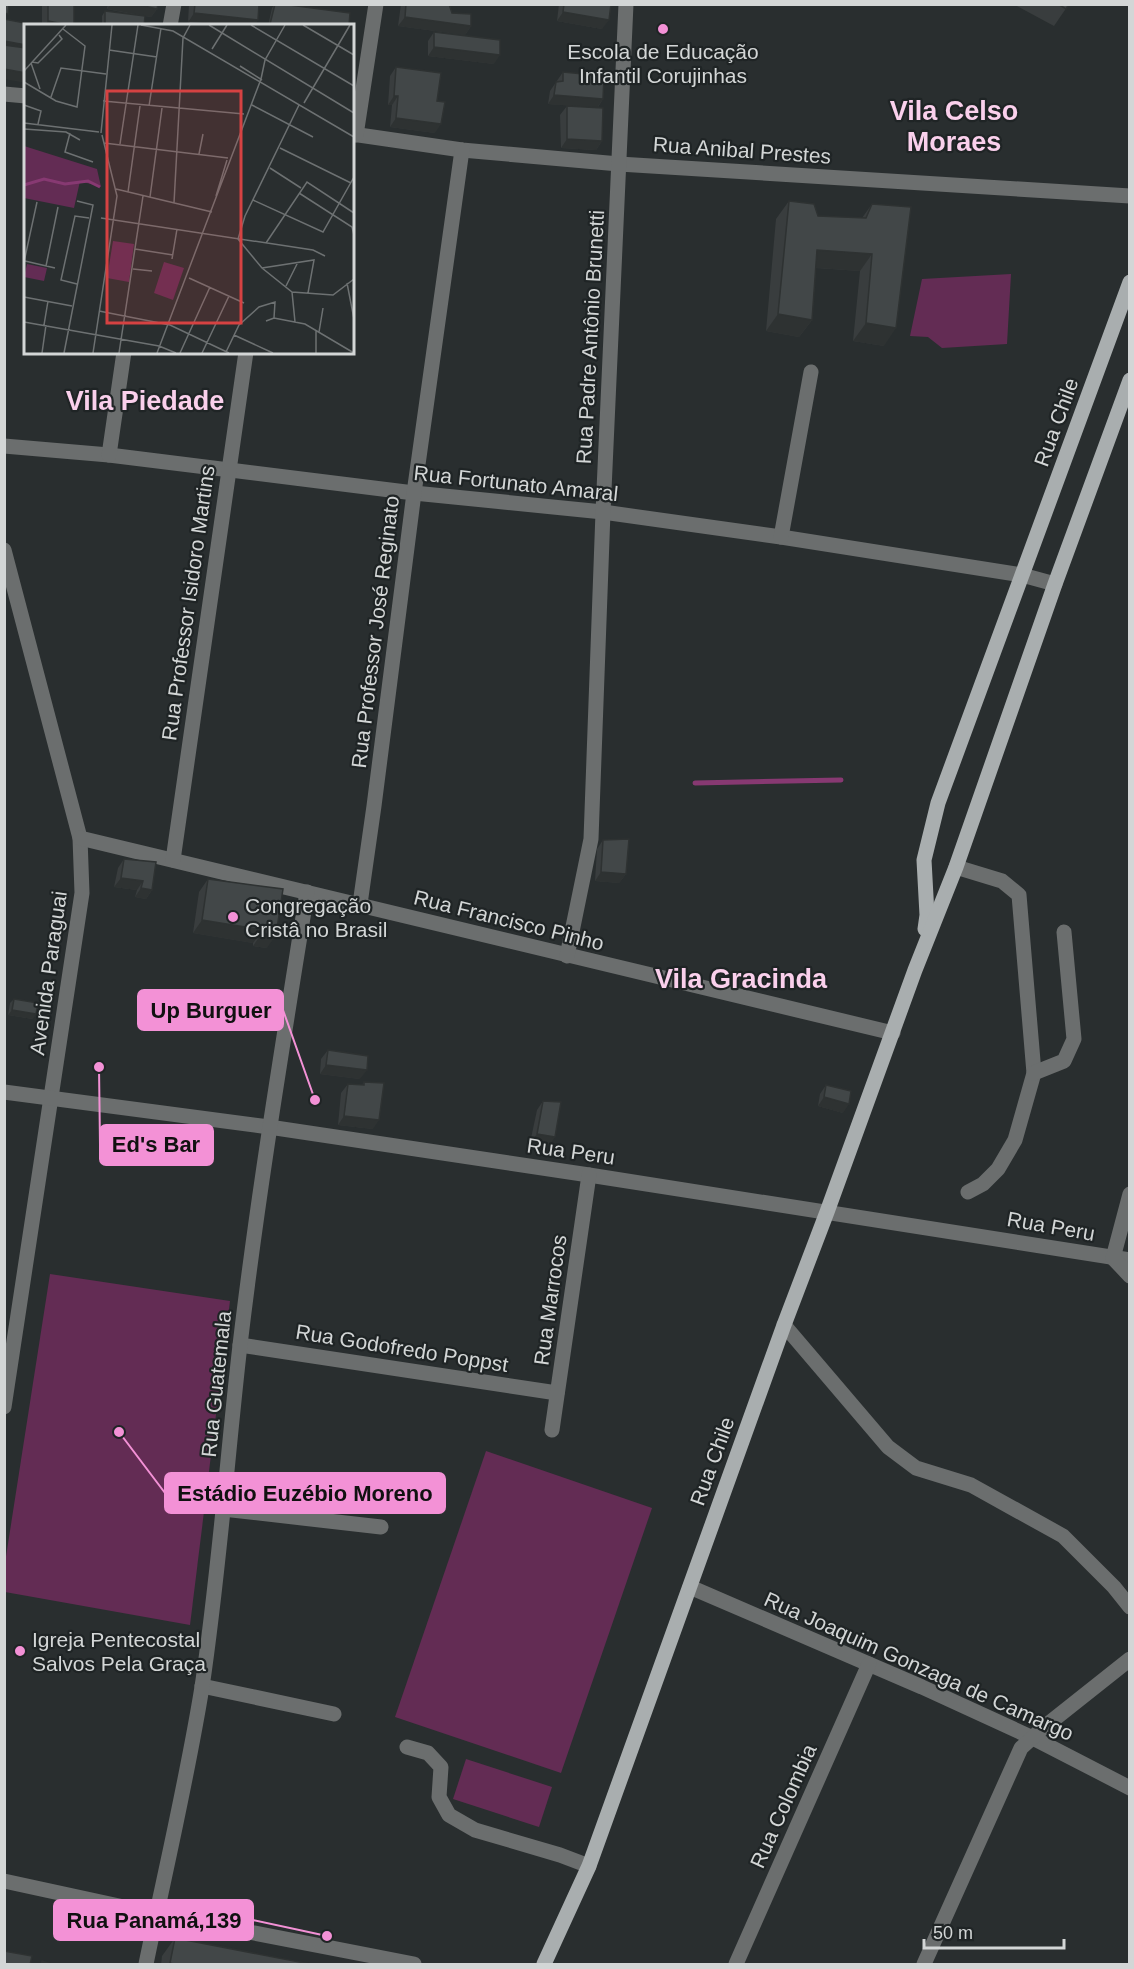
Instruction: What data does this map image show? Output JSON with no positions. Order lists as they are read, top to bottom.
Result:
{
  "streets": {
    "main road": ["Rua Chile"],
    "street": [
      "Rua Anibal Prestes",
      "Rua Padre Antônio Brunetti",
      "Rua Fortunato Amaral",
      "Rua Professor Isidoro Martins",
      "Rua Professor José Reginato",
      "Rua Francisco Pinho",
      "Avenida Paraguai",
      "Rua Peru",
      "Rua Marrocos",
      "Rua Godofredo Poppst",
      "Rua Guatemala",
      "Rua Joaquim Gonzaga de Camargo",
      "Rua Colombia"
    ]
  },
  "crossings": [
    ["Rua Anibal Prestes", "Rua Padre Antônio Brunetti"],
    ["Rua Anibal Prestes", "Rua Professor José Reginato"],
    ["Rua Padre Antônio Brunetti", "Rua Fortunato Amaral"],
    ["Rua Padre Antônio Brunetti", "Rua Francisco Pinho"],
    ["Rua Chile", "Rua Fortunato Amaral"],
    ["Rua Chile", "Rua Francisco Pinho"],
    ["Rua Chile", "Rua Peru"],
    ["Rua Chile", "Rua Joaquim Gonzaga de Camargo"],
    ["Rua Fortunato Amaral", "Rua Professor Isidoro Martins"],
    ["Rua Fortunato Amaral", "Rua Professor José Reginato"],
    ["Rua Professor Isidoro Martins", "Rua Francisco Pinho"],
    ["Rua Professor José Reginato", "Rua Francisco Pinho"],
    ["Rua Francisco Pinho", "Avenida Paraguai"],
    ["Rua Francisco Pinho", "Rua Guatemala"],
    ["Avenida Paraguai", "Rua Peru"],
    ["Rua Peru", "Rua Marrocos"],
    ["Rua Peru", "Rua Guatemala"],
    ["Rua Marrocos", "Rua Godofredo Poppst"],
    ["Rua Godofredo Poppst", "Rua Guatemala"],
    ["Rua Joaquim Gonzaga de Camargo", "Rua Colombia"]
  ],
  "districts": ["Vila Celso Moraes", "Vila Piedade", "Vila Gracinda"],
  "places": [
    "Escola de Educação Infantil Corujinhas",
    "Congregação Cristâ no Brasil",
    "Ed's Bar",
    "Up Burguer",
    "Estádio Euzébio Moreno",
    "Igreja Pentecostal Salvos Pela Graça",
    "Rua Panamá,139"
  ],
  "scale_bar": "50 m"
}
